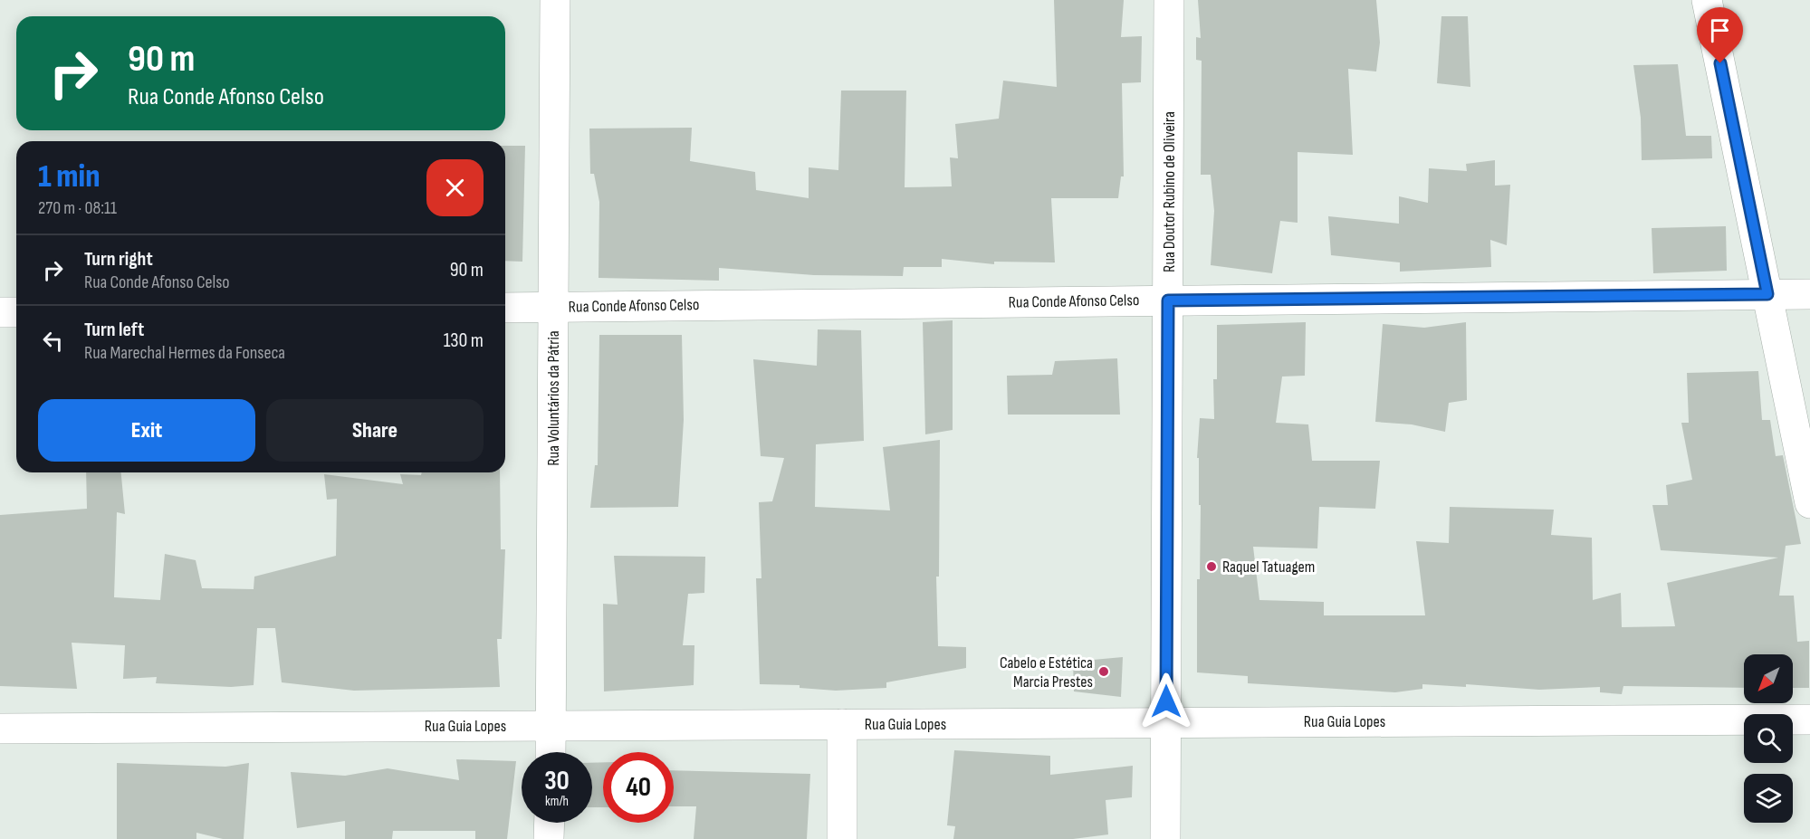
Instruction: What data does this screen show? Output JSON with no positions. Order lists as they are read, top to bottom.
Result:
{
  "streets": {
    "street": [
      "Rua Doutor Rubino de Oliveira",
      "Rua Conde Afonso Celso",
      "Rua Voluntários da Pátria",
      "Rua Guia Lopes"
    ]
  },
  "crossings": [
    ["Rua Doutor Rubino de Oliveira", "Rua Conde Afonso Celso"],
    ["Rua Doutor Rubino de Oliveira", "Rua Guia Lopes"],
    ["Rua Conde Afonso Celso", "Rua Voluntários da Pátria"],
    ["Rua Voluntários da Pátria", "Rua Guia Lopes"]
  ],
  "places": ["Raquel Tatuagem", "Cabelo e Estética Marcia Prestes"],
  "north": "bottom left",
  "page": {
    "turn": ["90 m", "Rua Conde Afonso Celso"],
    "heading": ["1 min", "270 m · 08:11"],
    "list": [
      {
        "name": "Turn right",
        "note": "Rua Conde Afonso Celso",
        "value": "90 m"
      },
      {
        "name": "Turn left",
        "note": "Rua Marechal Hermes da Fonseca",
        "value": "130 m"
      }
    ],
    "buttons": ["Exit", "Share"],
    "speed": "30 km/h",
    "limit": "40"
  }
}
